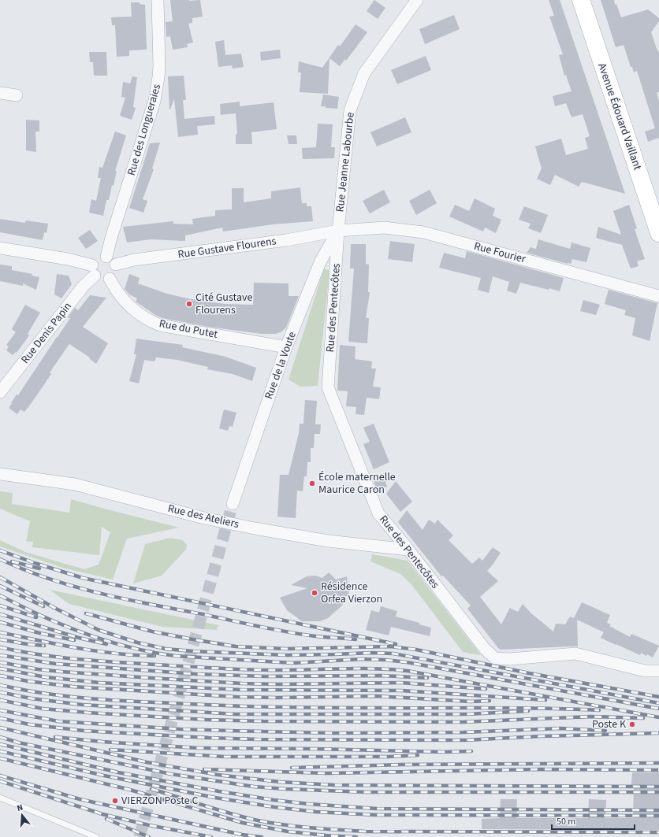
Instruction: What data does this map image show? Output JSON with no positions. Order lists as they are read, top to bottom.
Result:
{
  "streets": {
    "main road": ["Avenue Édouard Vaillant"],
    "street": [
      "Rue des Longueraies",
      "Rue Jeanne Labourbe",
      "Rue Gustave Flourens",
      "Rue Fourier",
      "Rue des Pentecôtes",
      "Rue du Putet",
      "Rue Denis Papin",
      "Rue de la Voute",
      "Rue des Ateliers"
    ]
  },
  "crossings": [
    ["Rue des Longueraies", "Rue Gustave Flourens"],
    ["Rue des Longueraies", "Rue du Putet"],
    ["Rue des Longueraies", "Rue Denis Papin"],
    ["Rue Jeanne Labourbe", "Rue Gustave Flourens"],
    ["Rue Jeanne Labourbe", "Rue Fourier"],
    ["Rue Jeanne Labourbe", "Rue des Pentecôtes"],
    ["Rue Jeanne Labourbe", "Rue de la Voute"],
    ["Rue Gustave Flourens", "Rue Fourier"],
    ["Rue Gustave Flourens", "Rue des Pentecôtes"],
    ["Rue Gustave Flourens", "Rue du Putet"],
    ["Rue Gustave Flourens", "Rue Denis Papin"],
    ["Rue Gustave Flourens", "Rue de la Voute"],
    ["Rue Fourier", "Rue des Pentecôtes"],
    ["Rue Fourier", "Rue de la Voute"],
    ["Rue des Pentecôtes", "Rue de la Voute"],
    ["Rue des Pentecôtes", "Rue des Ateliers"],
    ["Rue du Putet", "Rue Denis Papin"],
    ["Rue du Putet", "Rue de la Voute"]
  ],
  "places": [
    "Cité Gustave Flourens",
    "École maternelle Maurice Caron",
    "Résidence Orfea Vierzon",
    "Poste K",
    "VIERZON Poste C"
  ],
  "scale_bar": "50 m",
  "north": "top"
}
